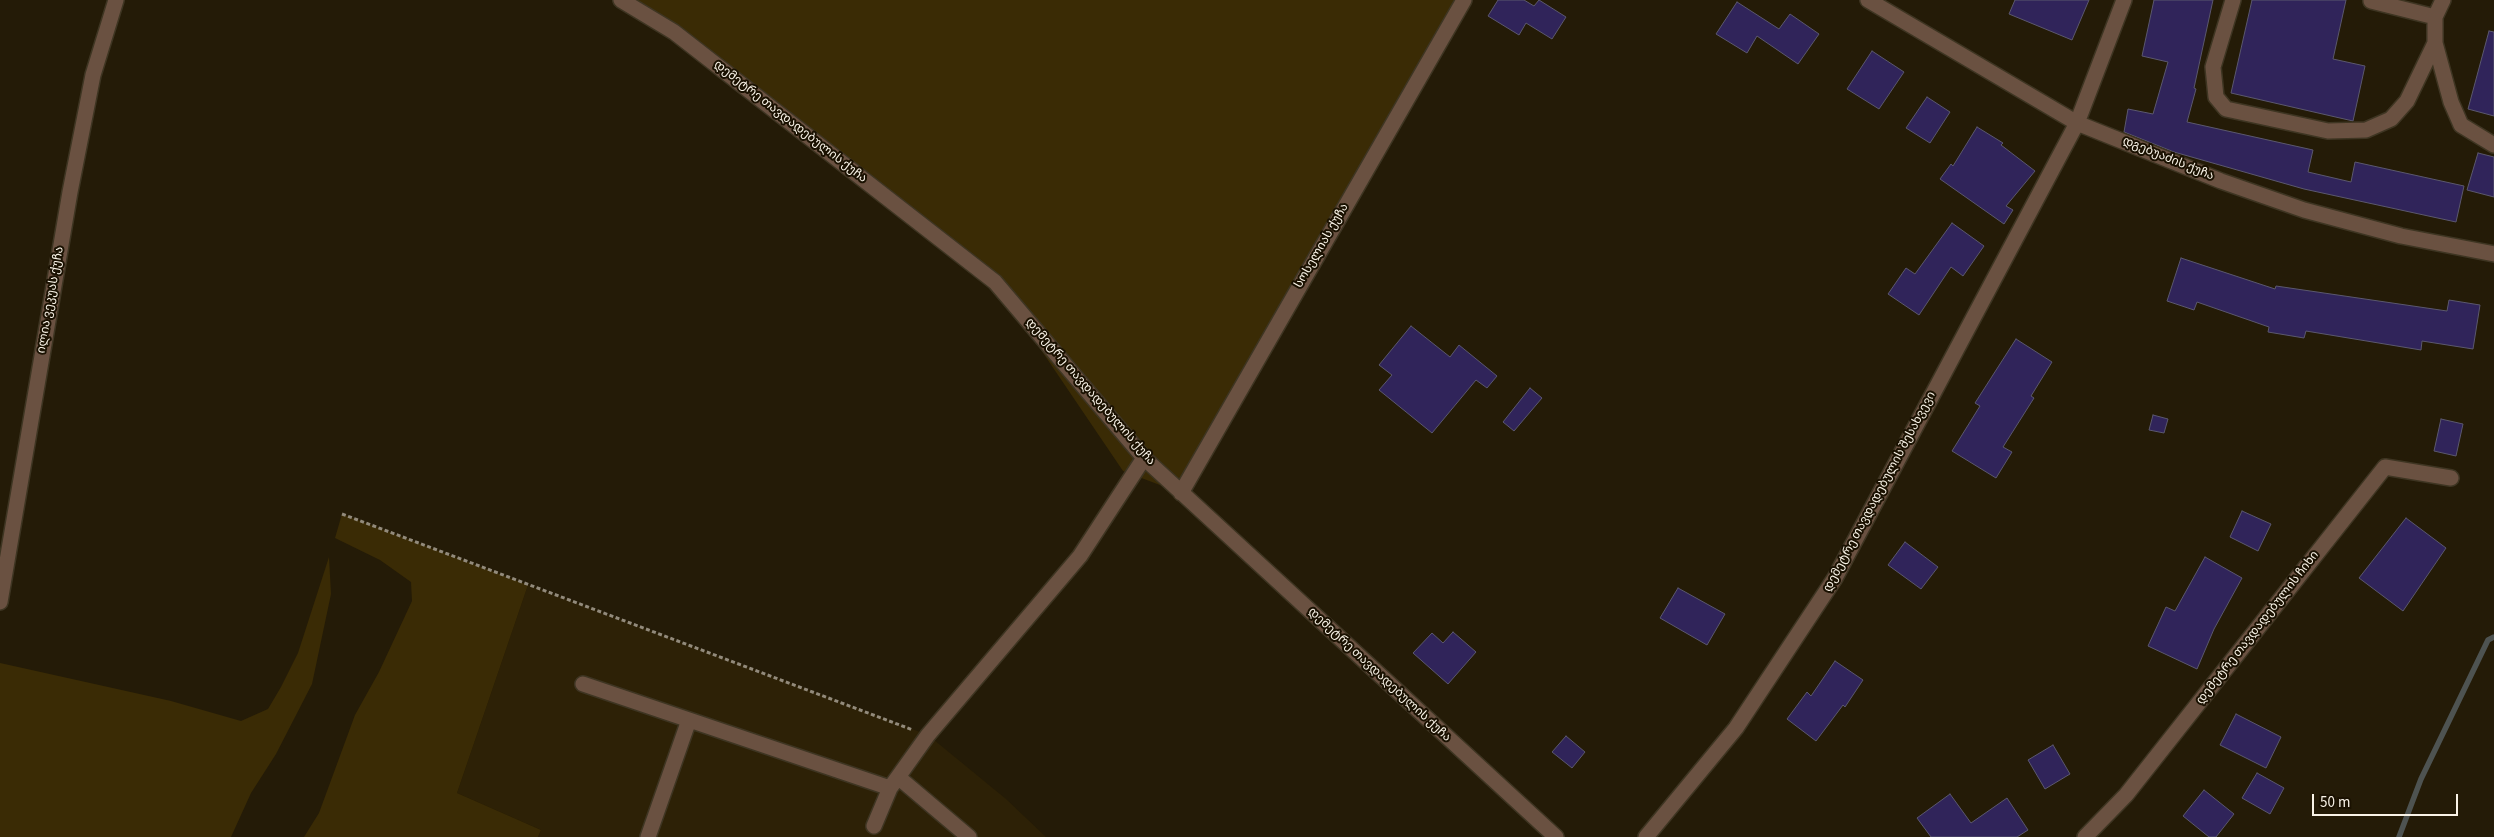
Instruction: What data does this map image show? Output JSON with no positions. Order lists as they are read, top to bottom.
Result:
{
  "streets": {
    "street": [
      "დემეტრე თავდადებულის ქუჩა",
      "დგებუაძის ქუჩა",
      "სოსელიას ქუჩა",
      "ილია ვეკუას ქუჩა",
      "დემეტრე თავდადებულის შესახვევი",
      "დემეტრე თავდადებულის ჩიხი"
    ]
  },
  "crossings": [
    ["დემეტრე თავდადებულის ქუჩა", "სოსელიას ქუჩა"],
    ["დგებუაძის ქუჩა", "დემეტრე თავდადებულის შესახვევი"]
  ],
  "scale_bar": "50 m"
}
